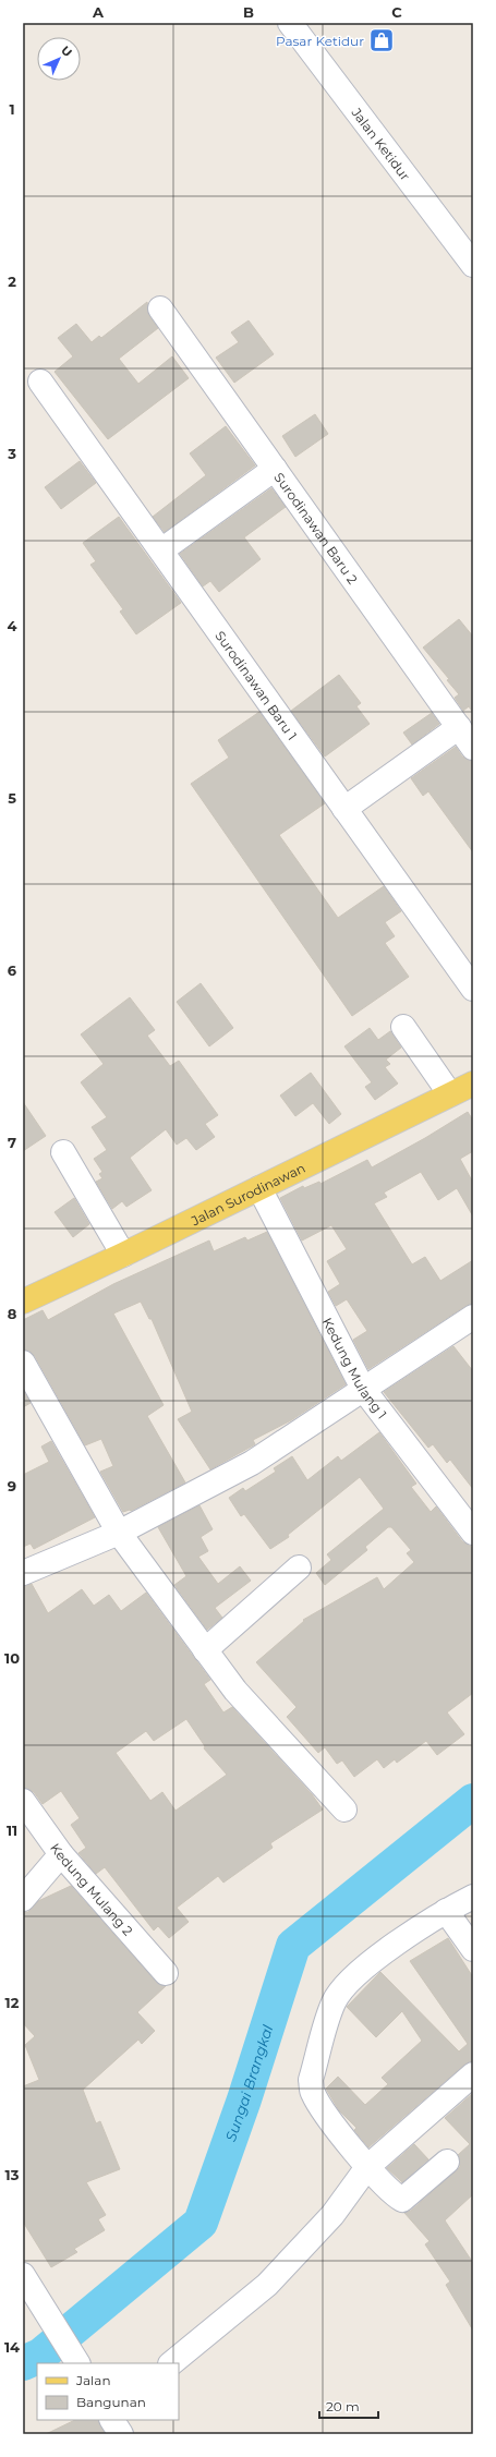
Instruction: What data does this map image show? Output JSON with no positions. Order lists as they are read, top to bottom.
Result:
{
  "streets": {
    "main road": ["Jalan Surodinawan"],
    "street": [
      "Jalan Ketidur",
      "Surodinawan Baru 2",
      "Surodinawan Baru 1",
      "Kedung Mulang 1",
      "Kedung Mulang 2"
    ]
  },
  "crossings": [
    ["Jalan Surodinawan", "Kedung Mulang 1"]
  ],
  "water": ["Sungai Brangkal"],
  "places": {
    "shop": ["Pasar Ketidur"]
  },
  "legend": ["Jalan", "Bangunan"],
  "scale_bar": "20 m",
  "north": "top right",
  "grid": {
    "columns": ["A", "B", "C"],
    "rows": [
      "1",
      "2",
      "3",
      "4",
      "5",
      "6",
      "7",
      "8",
      "9",
      "10",
      "11",
      "12",
      "13",
      "14"
    ]
  }
}
